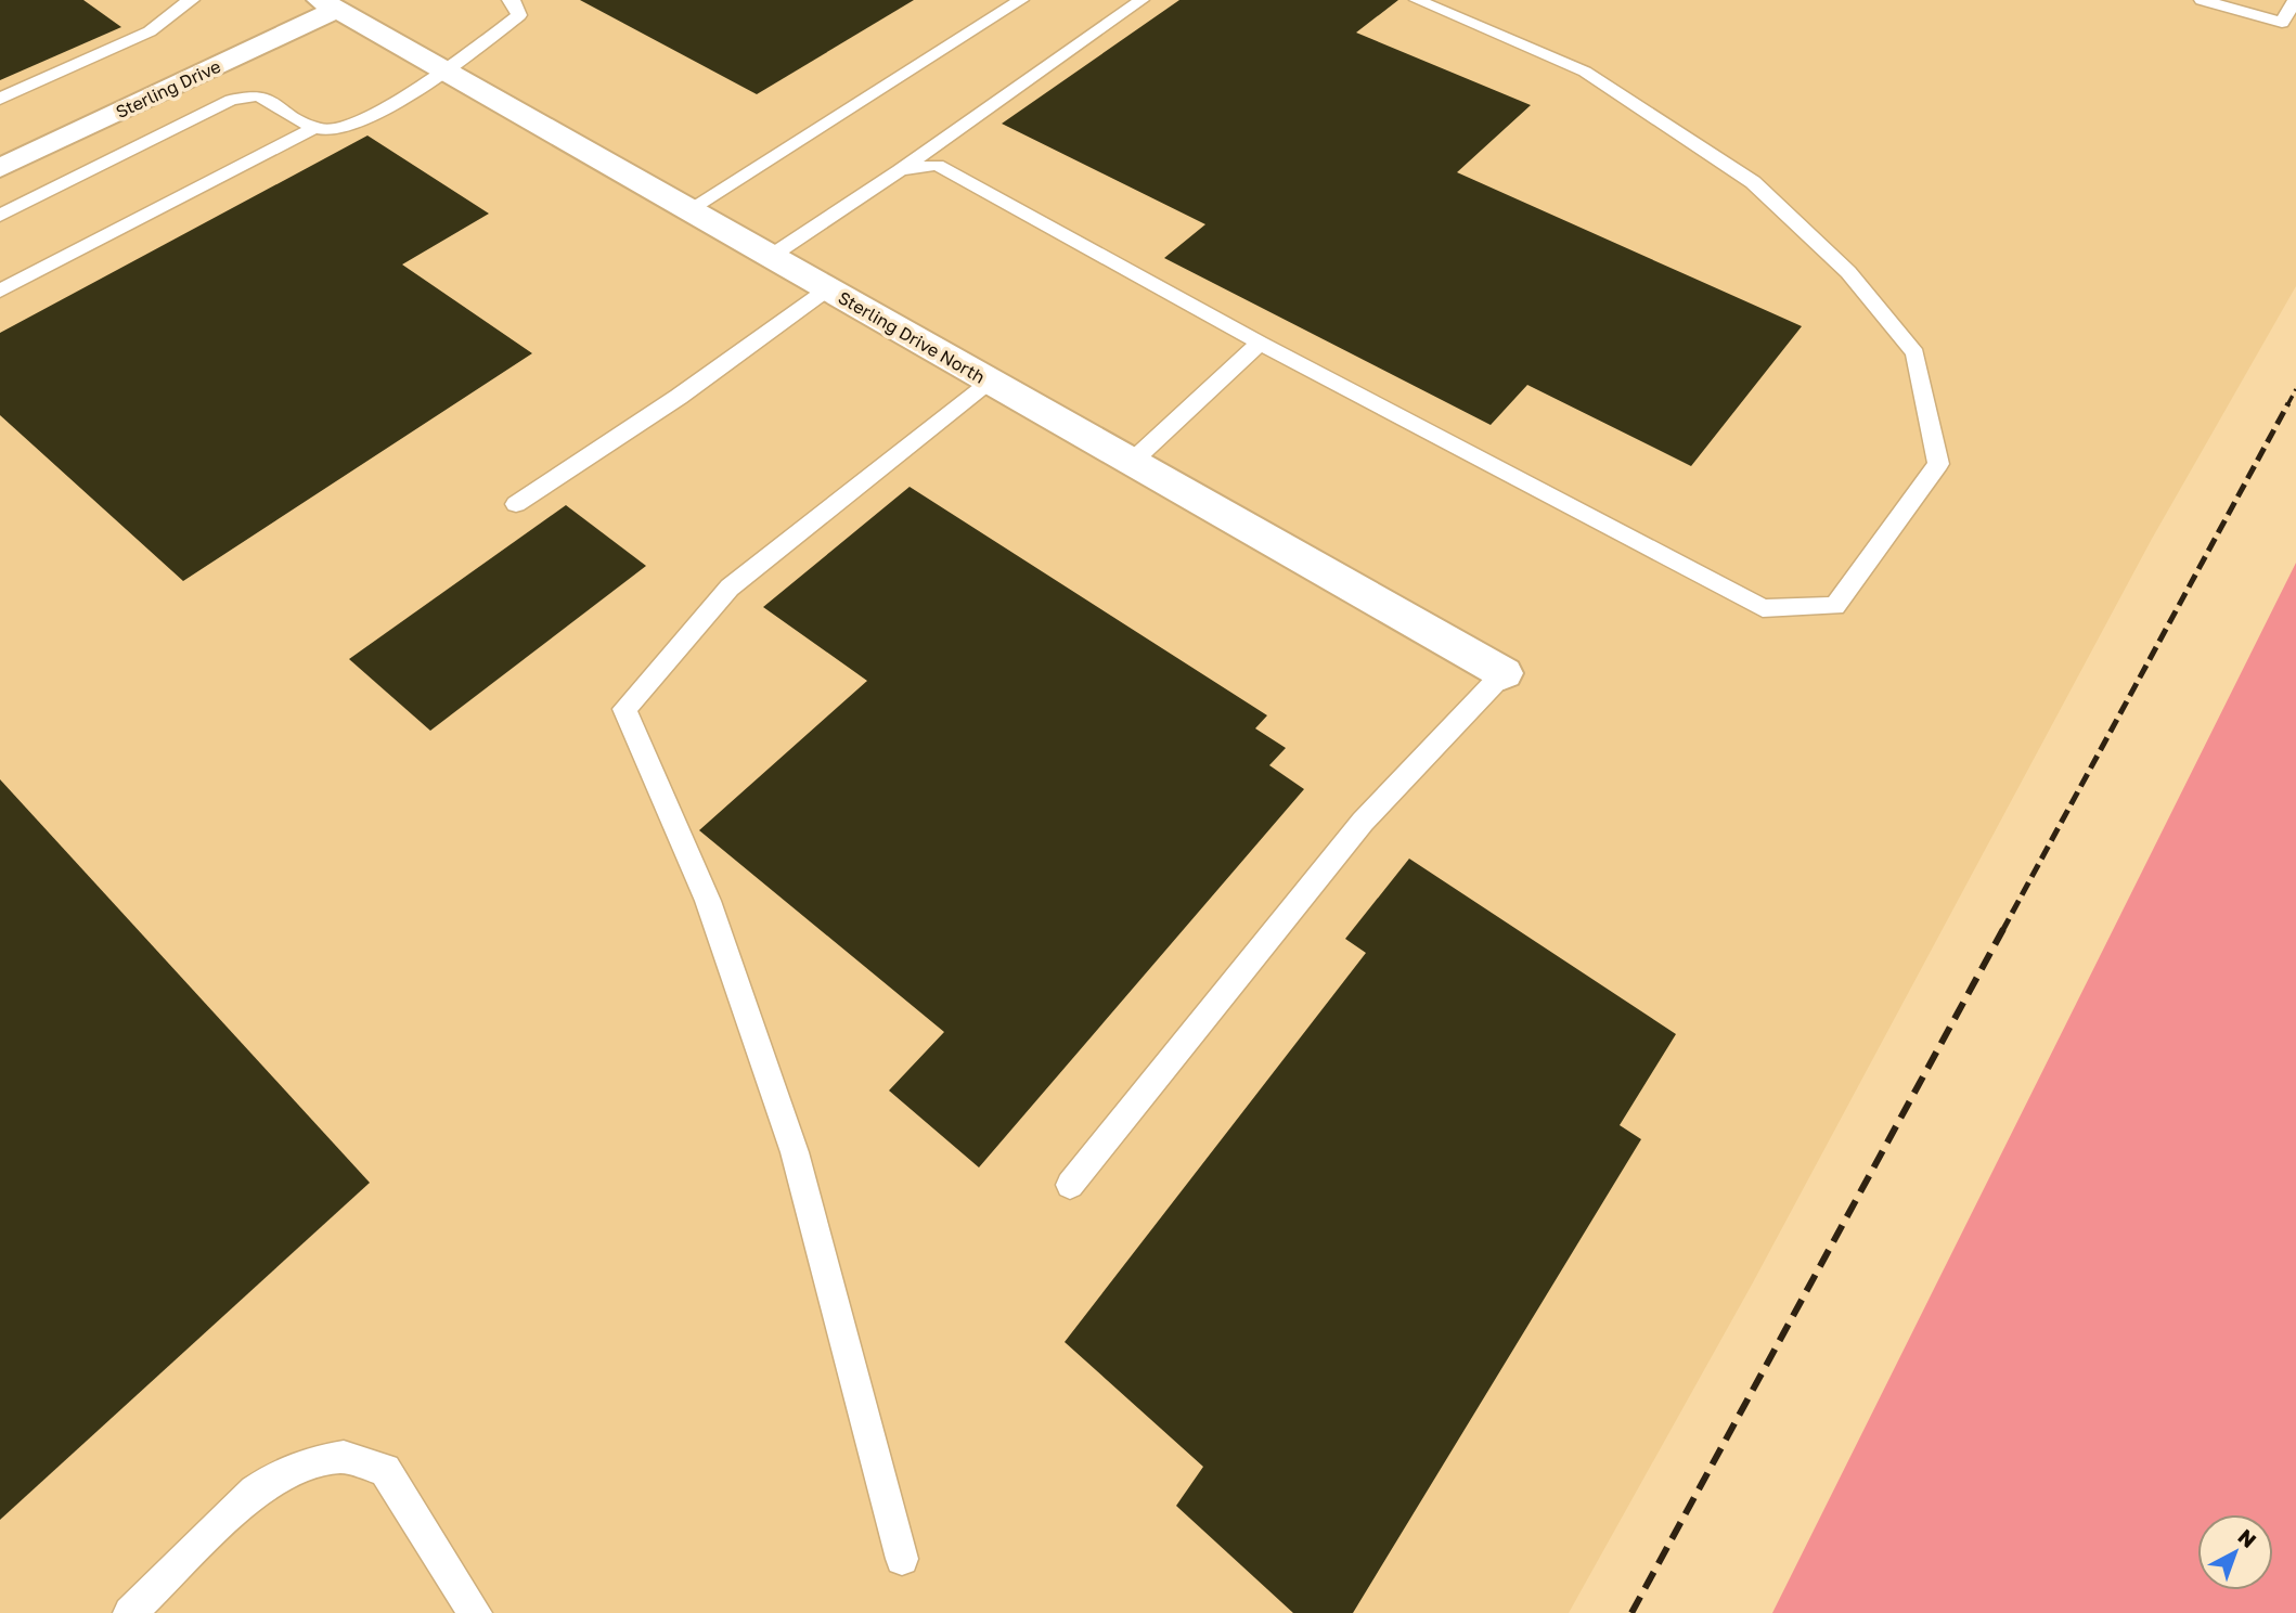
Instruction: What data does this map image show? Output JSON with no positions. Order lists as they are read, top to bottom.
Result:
{
  "streets": {
    "street": ["Sterling Drive", "Sterling Drive North"]
  },
  "crossings": [
    ["Sterling Drive", "Sterling Drive North"]
  ],
  "north": "top right"
}
